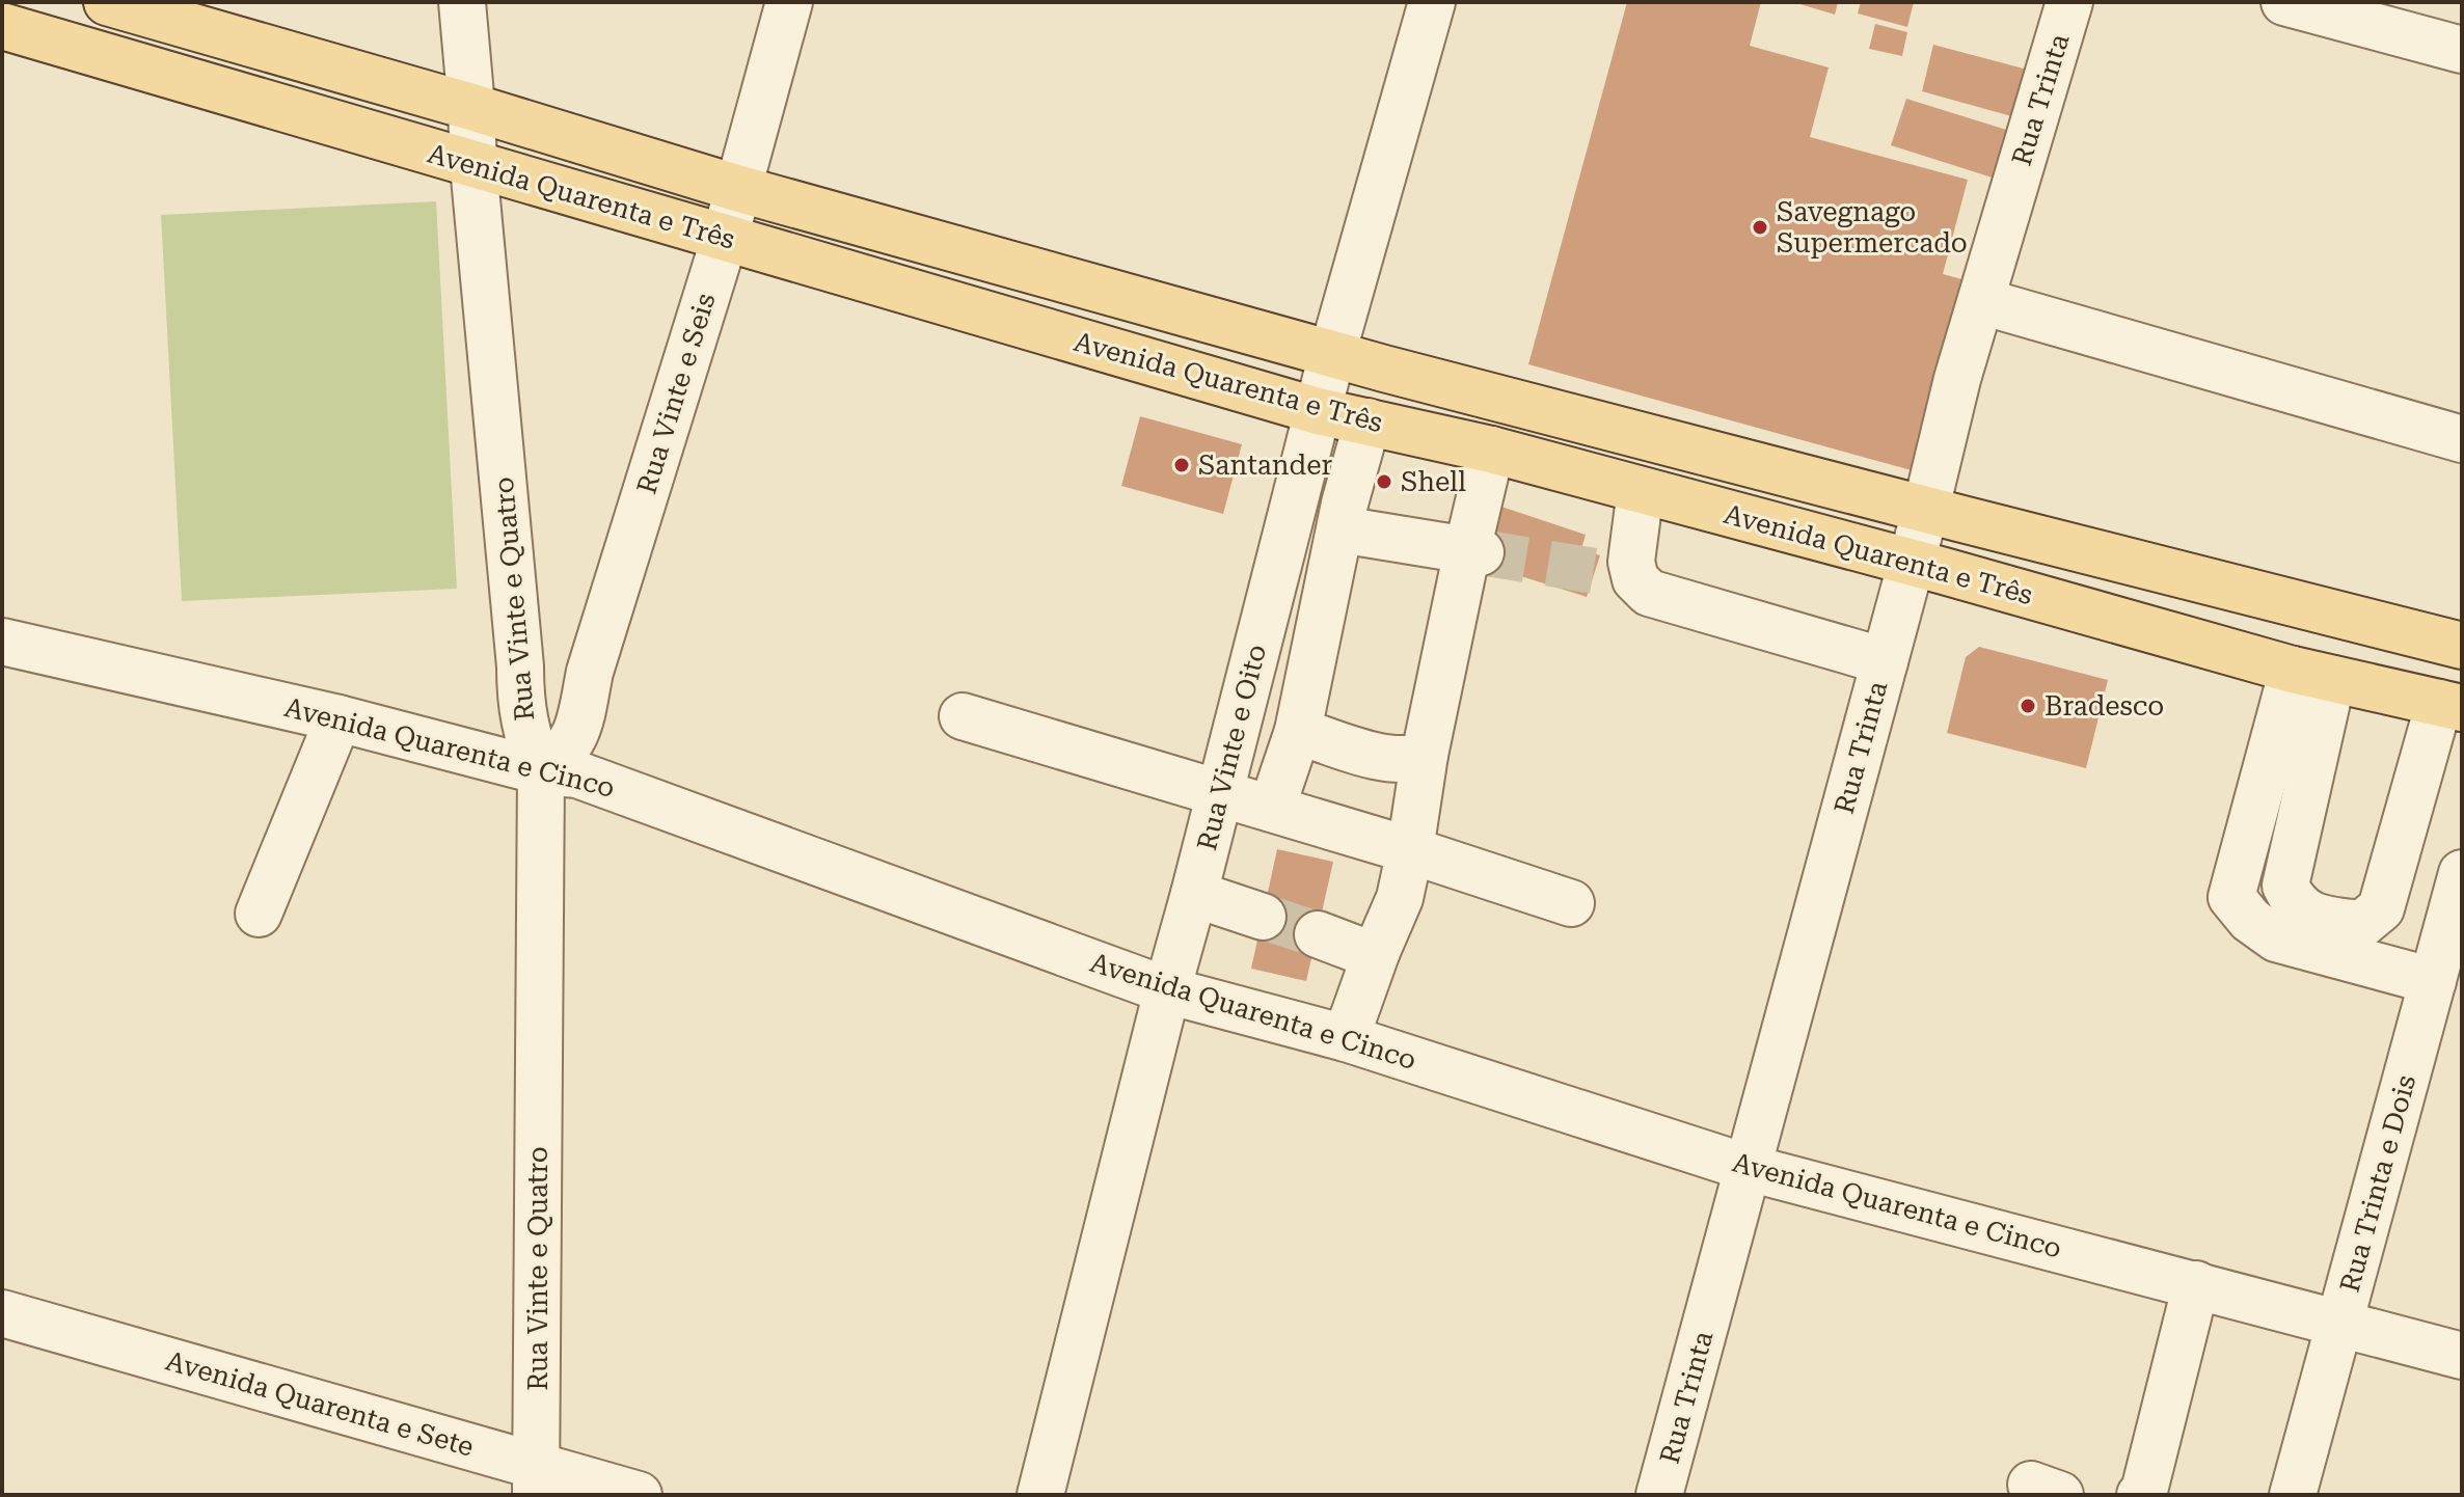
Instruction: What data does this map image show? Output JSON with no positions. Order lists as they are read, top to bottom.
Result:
{
  "streets": {
    "main road": ["Avenida Quarenta e Três"],
    "street": [
      "Rua Trinta",
      "Rua Vinte e Seis",
      "Rua Vinte e Quatro",
      "Avenida Quarenta e Cinco",
      "Rua Vinte e Oito",
      "Rua Trinta e Dois",
      "Avenida Quarenta e Sete"
    ]
  },
  "crossings": [
    ["Rua Trinta", "Avenida Quarenta e Três"],
    ["Rua Trinta", "Avenida Quarenta e Cinco"],
    ["Avenida Quarenta e Três", "Rua Vinte e Seis"],
    ["Avenida Quarenta e Três", "Rua Vinte e Quatro"],
    ["Avenida Quarenta e Três", "Rua Vinte e Oito"],
    ["Rua Vinte e Seis", "Rua Vinte e Quatro"],
    ["Rua Vinte e Seis", "Avenida Quarenta e Cinco"],
    ["Rua Vinte e Quatro", "Avenida Quarenta e Cinco"],
    ["Rua Vinte e Quatro", "Avenida Quarenta e Sete"],
    ["Avenida Quarenta e Cinco", "Rua Vinte e Oito"],
    ["Avenida Quarenta e Cinco", "Rua Trinta e Dois"]
  ],
  "places": [
    "Savegnago Supermercado",
    "Santander",
    "Shell",
    "Bradesco"
  ]
}
